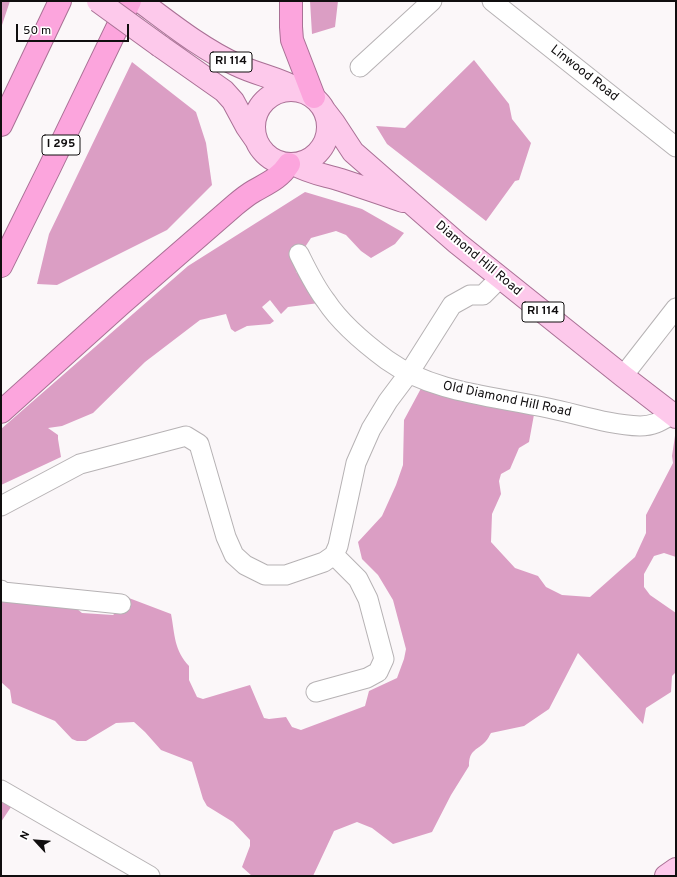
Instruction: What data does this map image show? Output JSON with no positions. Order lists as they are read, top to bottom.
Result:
{
  "streets": {
    "highway": ["I 295"],
    "main road": ["RI 114", "Diamond Hill Road"],
    "street": ["Linwood Road", "Old Diamond Hill Road"]
  },
  "crossings": [
    ["RI 114", "Diamond Hill Road"],
    ["Diamond Hill Road", "Old Diamond Hill Road"]
  ],
  "scale_bar": "50 m",
  "north": "top left"
}
